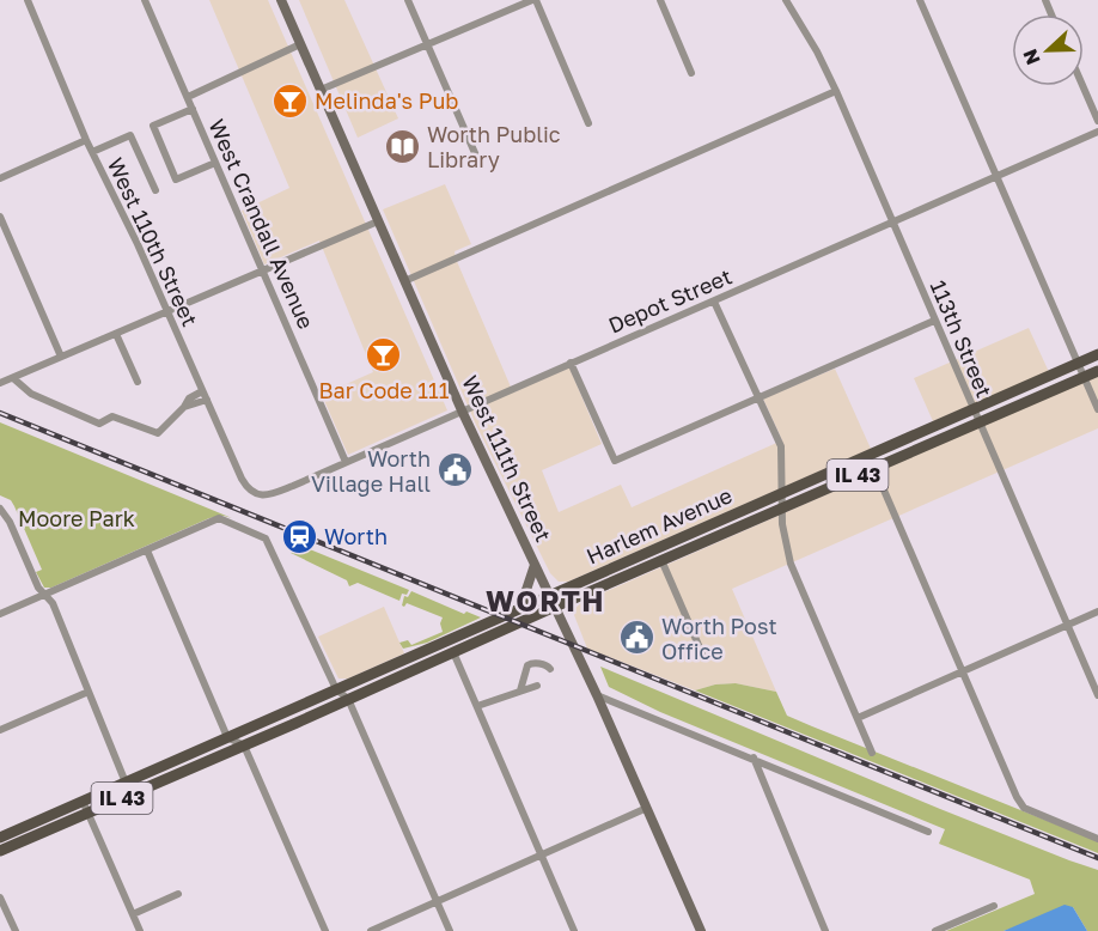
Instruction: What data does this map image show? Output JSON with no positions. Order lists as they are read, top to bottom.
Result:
{
  "streets": {
    "main road": ["West 111th Street", "IL 43", "Harlem Avenue"],
    "street": [
      "West Crandall Avenue",
      "West 110th Street",
      "Depot Street",
      "113th Street"
    ]
  },
  "crossings": [
    ["West Crandall Avenue", "Depot Street"],
    ["West 110th Street", "Depot Street"],
    ["Depot Street", "113th Street"],
    ["Depot Street", "West 111th Street"],
    ["113th Street", "Harlem Avenue"],
    ["West 111th Street", "Harlem Avenue"]
  ],
  "districts": ["WORTH"],
  "parks": ["Moore Park"],
  "places": {
    "bar": ["Melinda's Pub", "Bar Code 111"],
    "library": ["Worth Public Library"],
    "public building": ["Worth Village Hall", "Worth Post Office"],
    "station": ["Worth"]
  },
  "north": "left"
}
